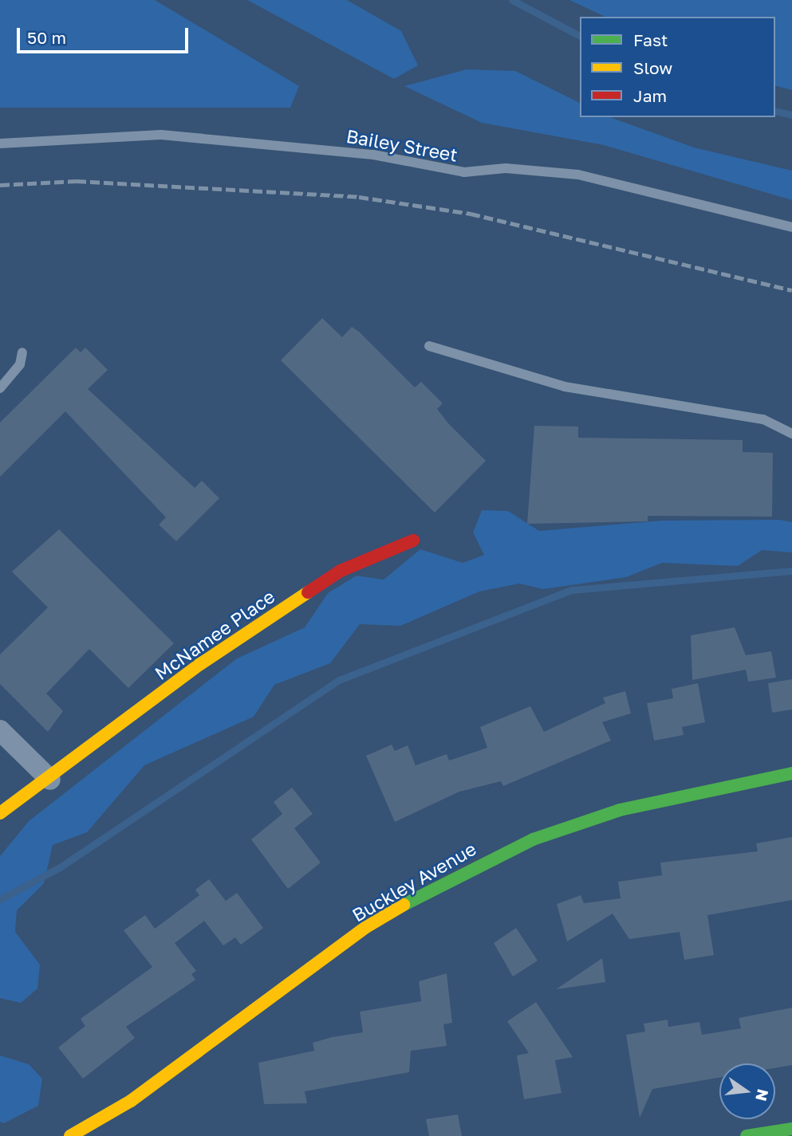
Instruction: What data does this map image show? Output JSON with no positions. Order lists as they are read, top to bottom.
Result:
{
  "streets": {
    "street": ["McNamee Place", "Buckley Avenue"],
    "lane": ["Bailey Street"]
  },
  "legend": ["Fast", "Slow", "Jam"],
  "scale_bar": "50 m",
  "north": "right"
}
